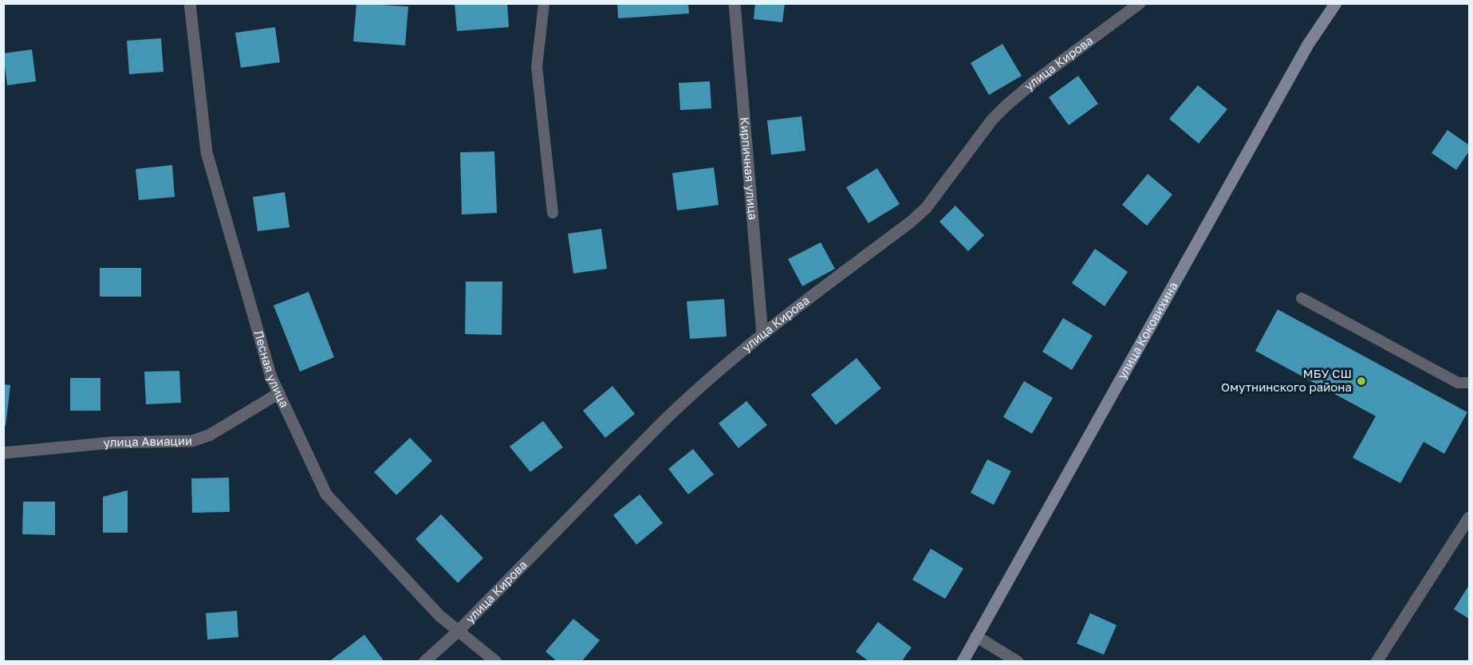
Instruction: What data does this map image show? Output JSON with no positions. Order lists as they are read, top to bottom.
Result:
{
  "streets": {
    "street": [
      "улица Кирова",
      "Кирпичная улица",
      "улица Коковихина",
      "Лесная улица",
      "улица Авиации"
    ]
  },
  "crossings": [
    ["улица Кирова", "Кирпичная улица"],
    ["улица Кирова", "Лесная улица"],
    ["Лесная улица", "улица Авиации"]
  ],
  "places": ["МБУ СШ Омутнинского района"]
}
